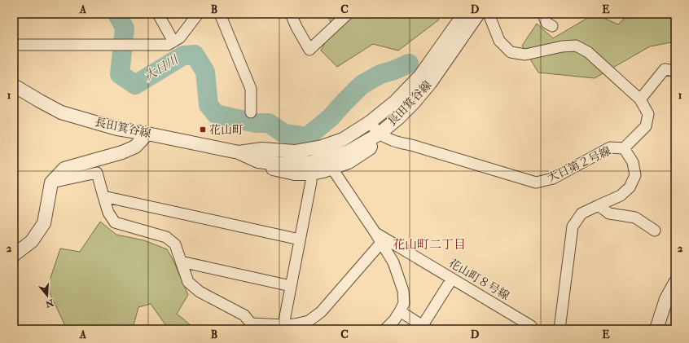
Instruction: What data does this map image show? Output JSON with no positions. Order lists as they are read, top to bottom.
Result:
{
  "streets": {
    "street": ["長田箕谷線", "大日第２号線", "花山町８号線"]
  },
  "crossings": [
    ["長田箕谷線", "大日第２号線"]
  ],
  "districts": ["花山町二丁目"],
  "water": ["大日川"],
  "places": {
    "transit": ["花山町"]
  },
  "north": "bottom",
  "grid": {
    "columns": [
      "A",
      "B",
      "C",
      "D",
      "E"
    ],
    "rows": ["1", "2"]
  }
}
